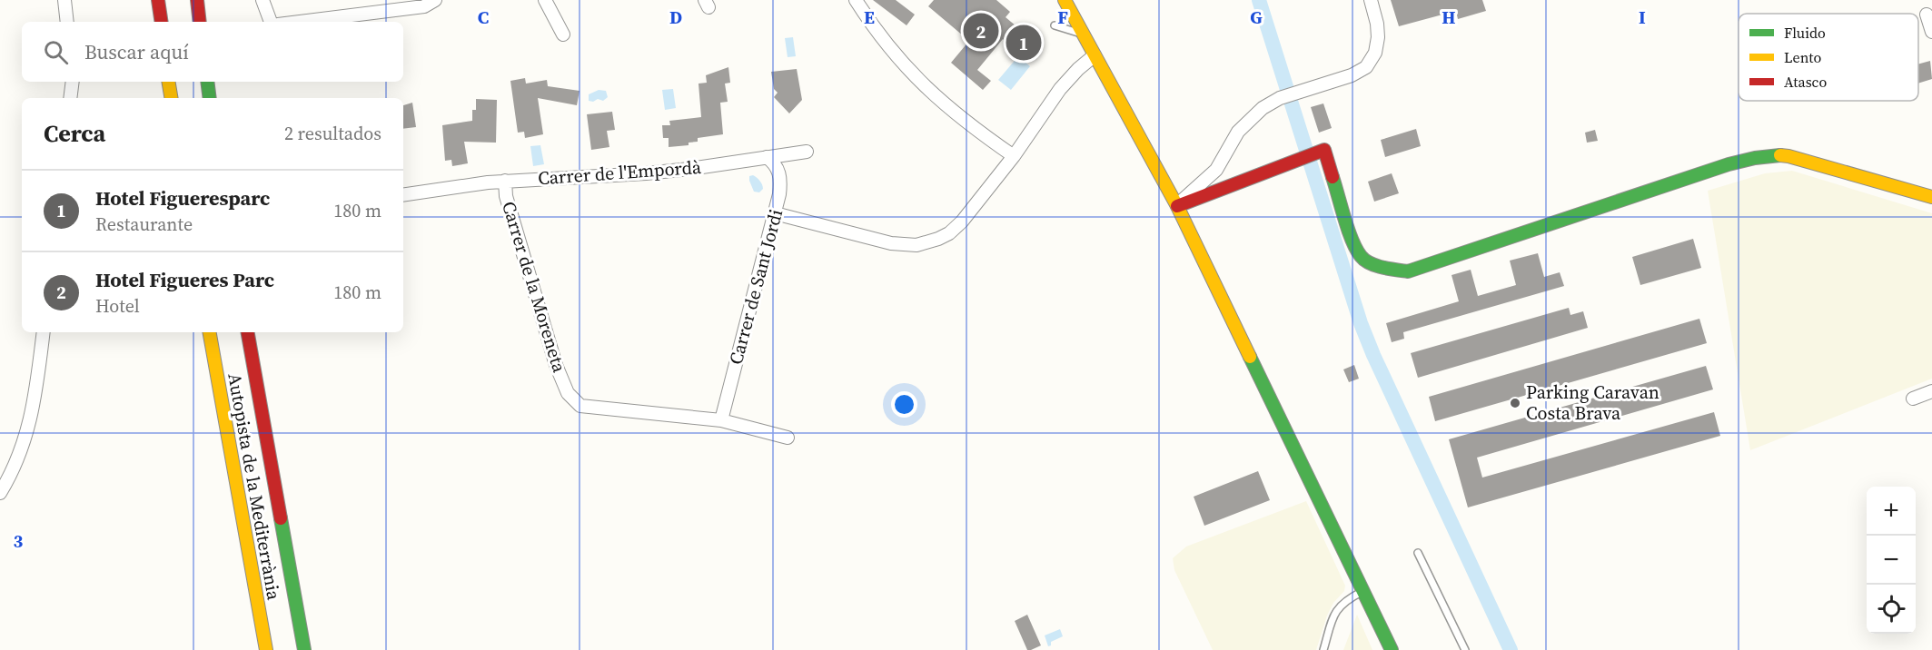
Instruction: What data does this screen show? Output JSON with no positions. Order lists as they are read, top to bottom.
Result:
{
  "streets": {
    "main road": ["Autopista de la Mediterrània"],
    "street": ["Carrer de l'Empordà", "Carrer de la Moreneta", "Carrer de Sant Jordi"]
  },
  "crossings": [
    ["Carrer de l'Empordà", "Carrer de la Moreneta"],
    ["Carrer de l'Empordà", "Carrer de Sant Jordi"],
    ["Carrer de la Moreneta", "Carrer de Sant Jordi"]
  ],
  "places": ["Parking Caravan Costa Brava"],
  "legend": ["Fluido", "Lento", "Atasco"],
  "page": {
    "pins": ["2", "1"],
    "search": "Buscar aquí",
    "heading": ["Cerca", "2 resultados"],
    "list": [
      {
        "mark": "1",
        "name": "Hotel Figueresparc",
        "note": "Restaurante",
        "value": "180 m"
      },
      {
        "mark": "2",
        "name": "Hotel Figueres Parc",
        "note": "Hotel",
        "value": "180 m"
      }
    ],
    "map_buttons": ["+", "−"]
  },
  "grid": {
    "columns": [
      "C",
      "D",
      "E",
      "F",
      "G",
      "H",
      "I"
    ],
    "rows": ["3"]
  }
}
